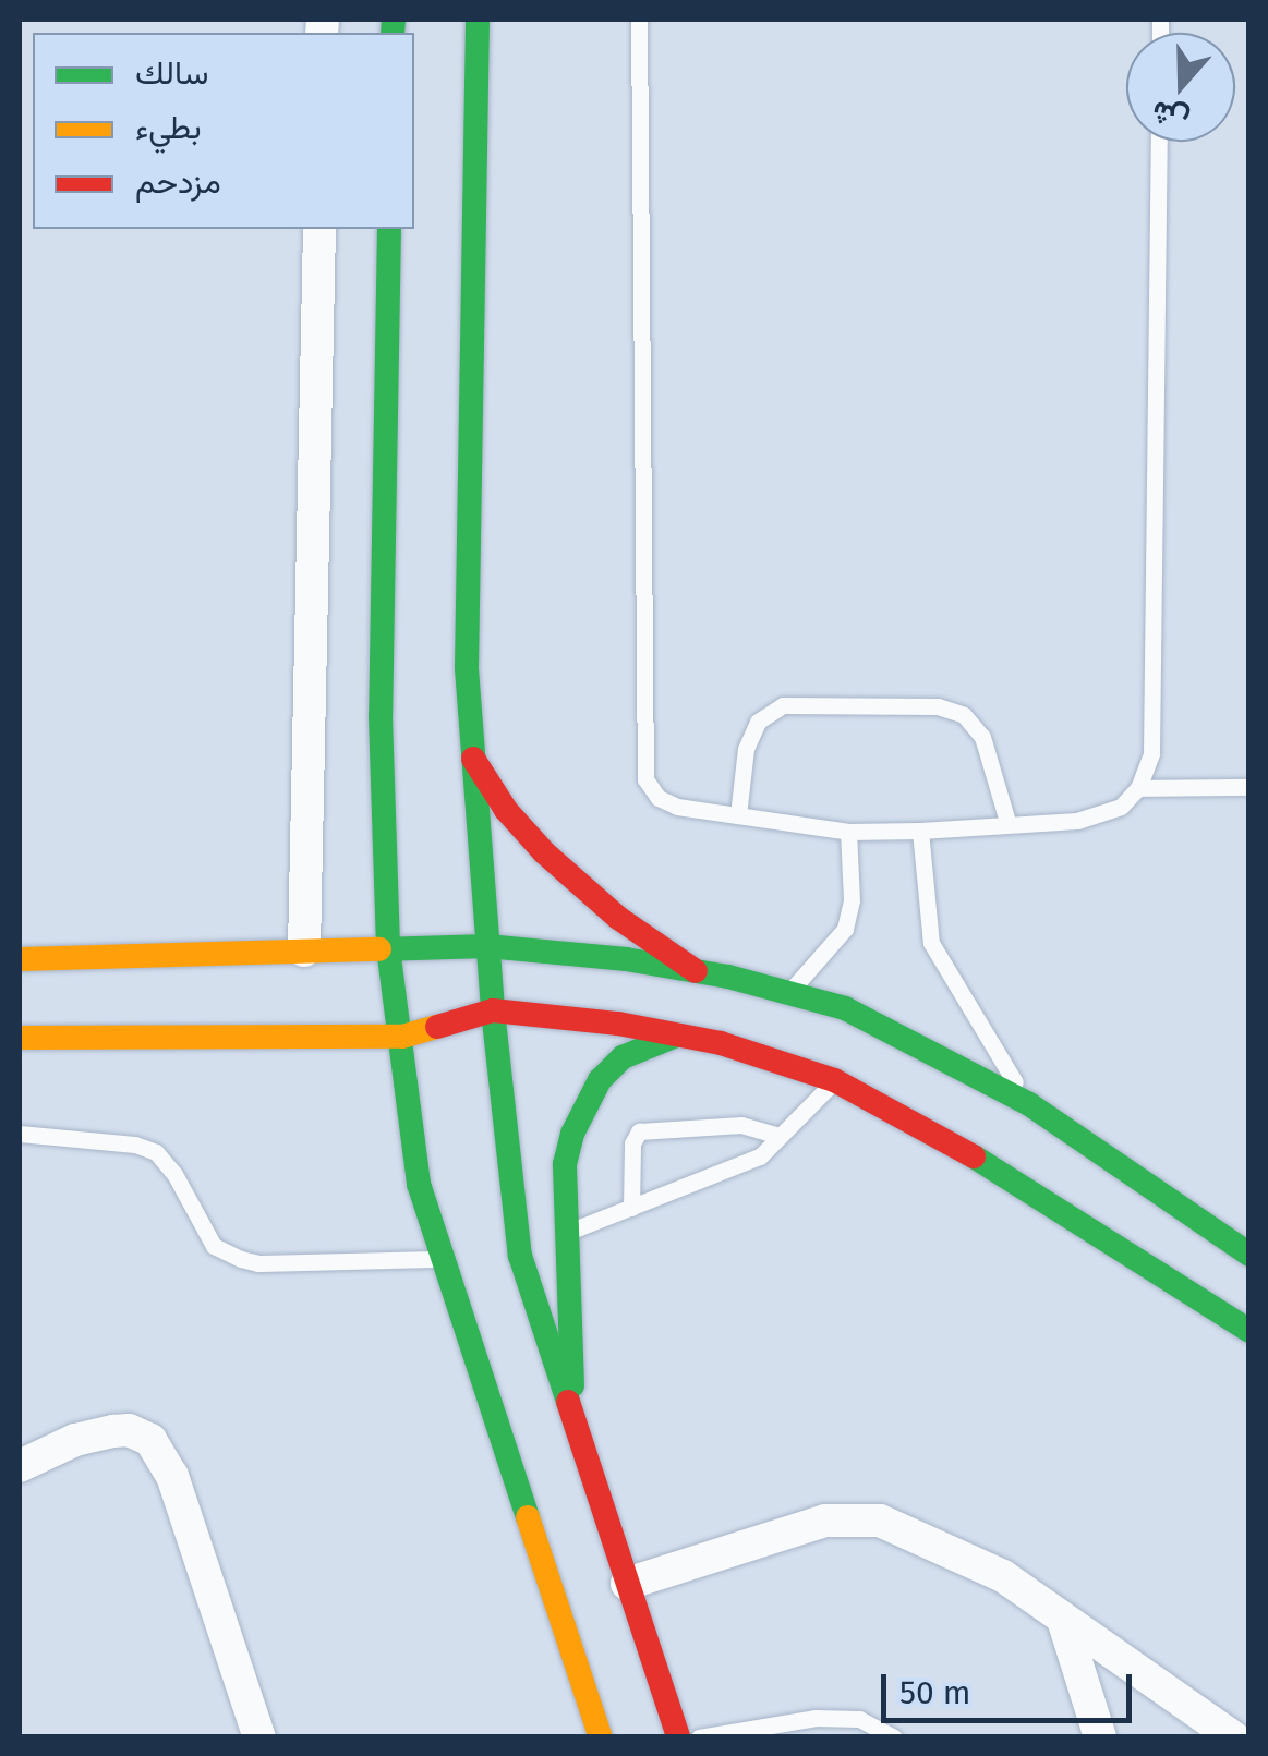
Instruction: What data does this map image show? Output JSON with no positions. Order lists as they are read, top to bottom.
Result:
{
  "legend": ["سالك", "بطيء", "مزدحم"],
  "scale_bar": "50 m",
  "north": "bottom"
}
